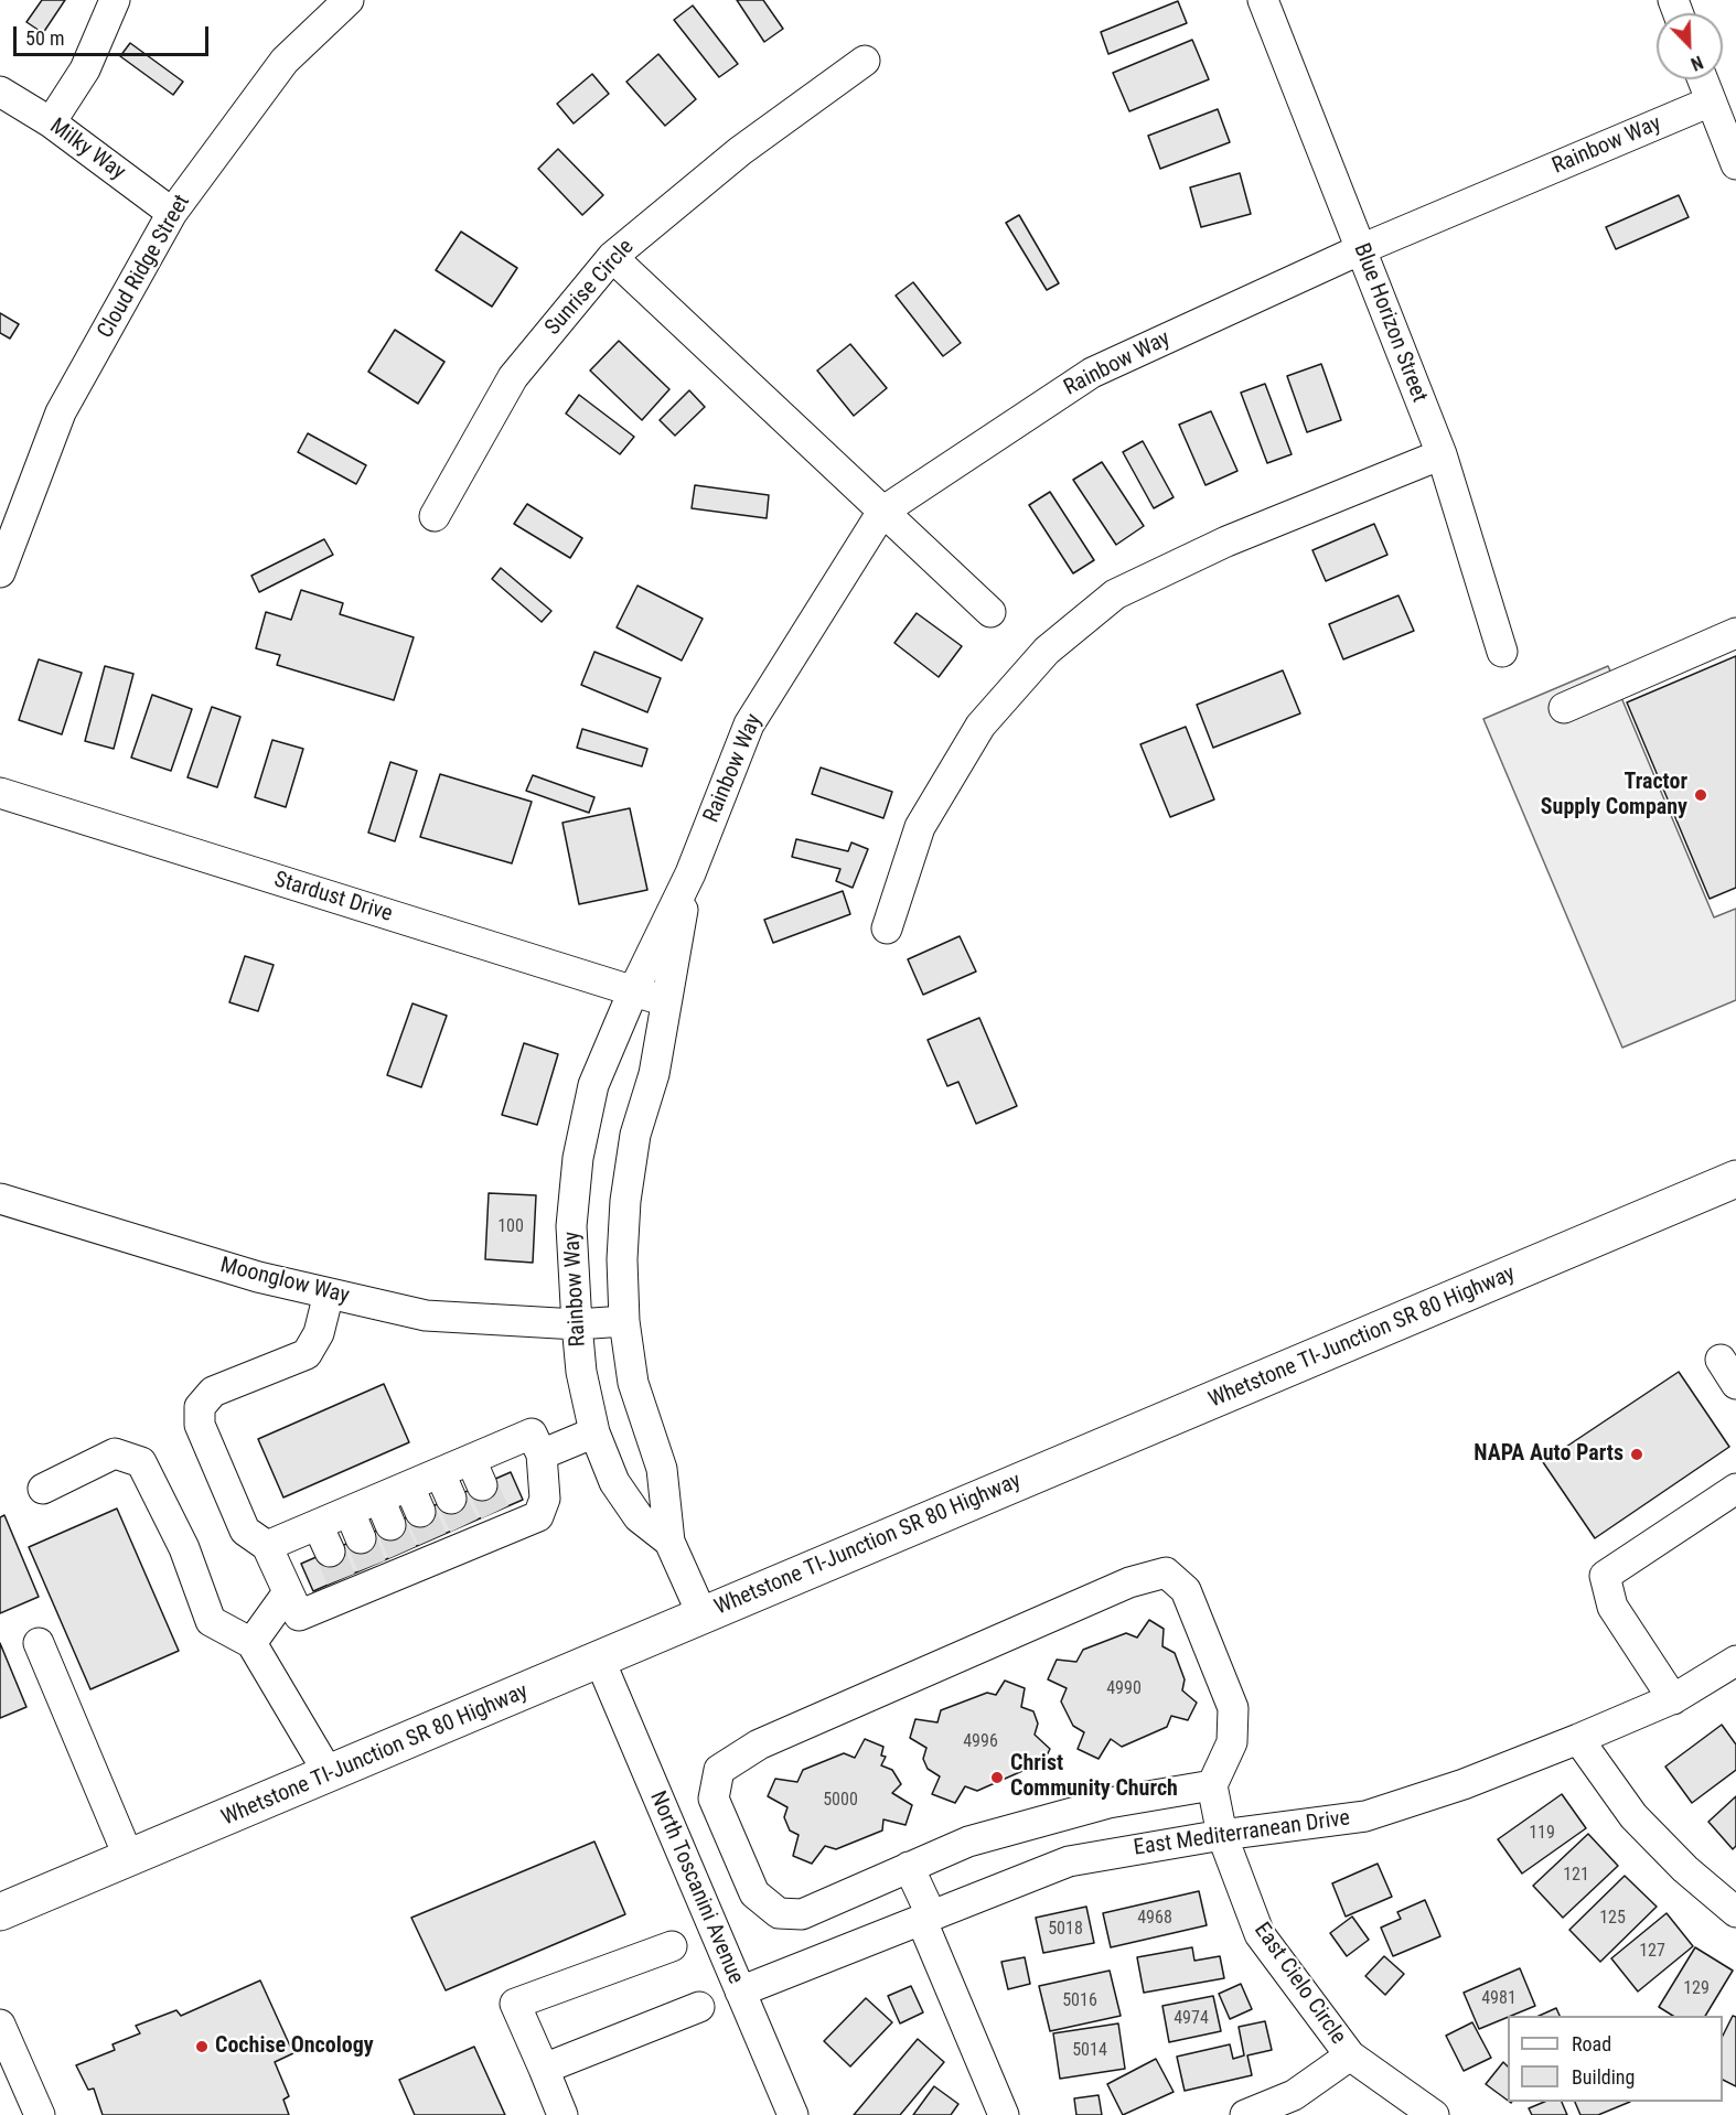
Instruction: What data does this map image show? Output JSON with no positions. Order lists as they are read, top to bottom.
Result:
{
  "streets": {
    "highway": ["Whetstone TI-Junction SR 80 Highway"],
    "street": [
      "Rainbow Way",
      "Milky Way",
      "Cloud Ridge Street",
      "Sunrise Circle",
      "Blue Horizon Street",
      "Stardust Drive",
      "Moonglow Way",
      "East Mediterranean Drive",
      "North Toscanini Avenue",
      "East Cielo Circle"
    ]
  },
  "crossings": [
    ["Rainbow Way", "Blue Horizon Street"],
    ["Rainbow Way", "Stardust Drive"],
    ["Rainbow Way", "Moonglow Way"],
    ["Rainbow Way", "Whetstone TI-Junction SR 80 Highway"],
    ["Milky Way", "Cloud Ridge Street"],
    ["Whetstone TI-Junction SR 80 Highway", "North Toscanini Avenue"],
    ["East Mediterranean Drive", "North Toscanini Avenue"],
    ["East Mediterranean Drive", "East Cielo Circle"]
  ],
  "places": [
    "Tractor Supply Company",
    "NAPA Auto Parts",
    "Christ Community Church",
    "Cochise Oncology"
  ],
  "house_numbers": [
    "100",
    "4990",
    "4996",
    "5000",
    "119",
    "121",
    "4968",
    "125",
    "5018",
    "127",
    "129",
    "4981",
    "5016",
    "4974",
    "5014"
  ],
  "legend": ["Road", "Building"],
  "scale_bar": "50 m",
  "north": "bottom right"
}
